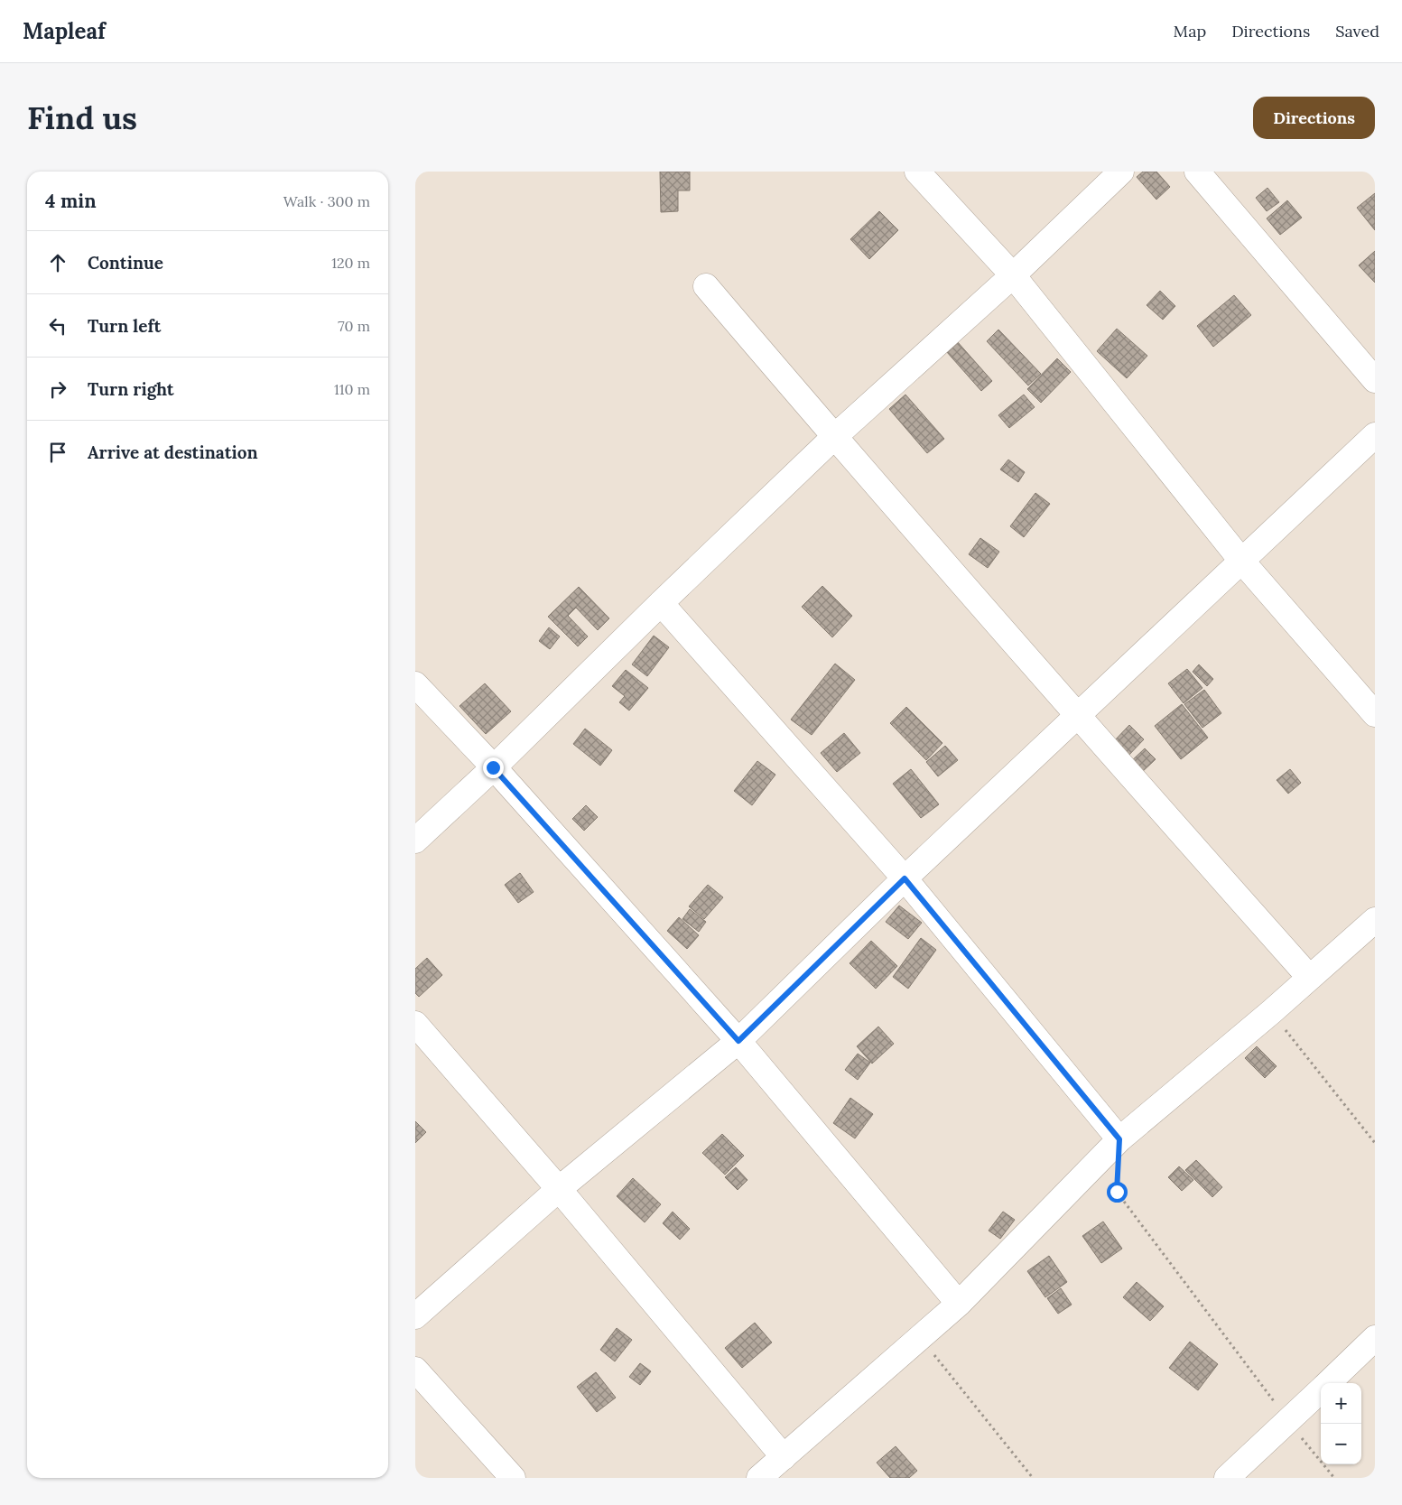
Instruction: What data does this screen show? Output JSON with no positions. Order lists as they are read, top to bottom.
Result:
{
  "page": {
    "header": "Mapleaf",
    "nav": ["Map", "Directions", "Saved"],
    "buttons": "Directions",
    "title": "Find us",
    "heading": ["4 min", "Walk · 300 m"],
    "list": [
      ["Continue", "120 m"],
      ["Turn left", "70 m"],
      ["Turn right", "110 m"],
      "Arrive at destination"
    ],
    "map_buttons": ["+", "−"]
  }
}
